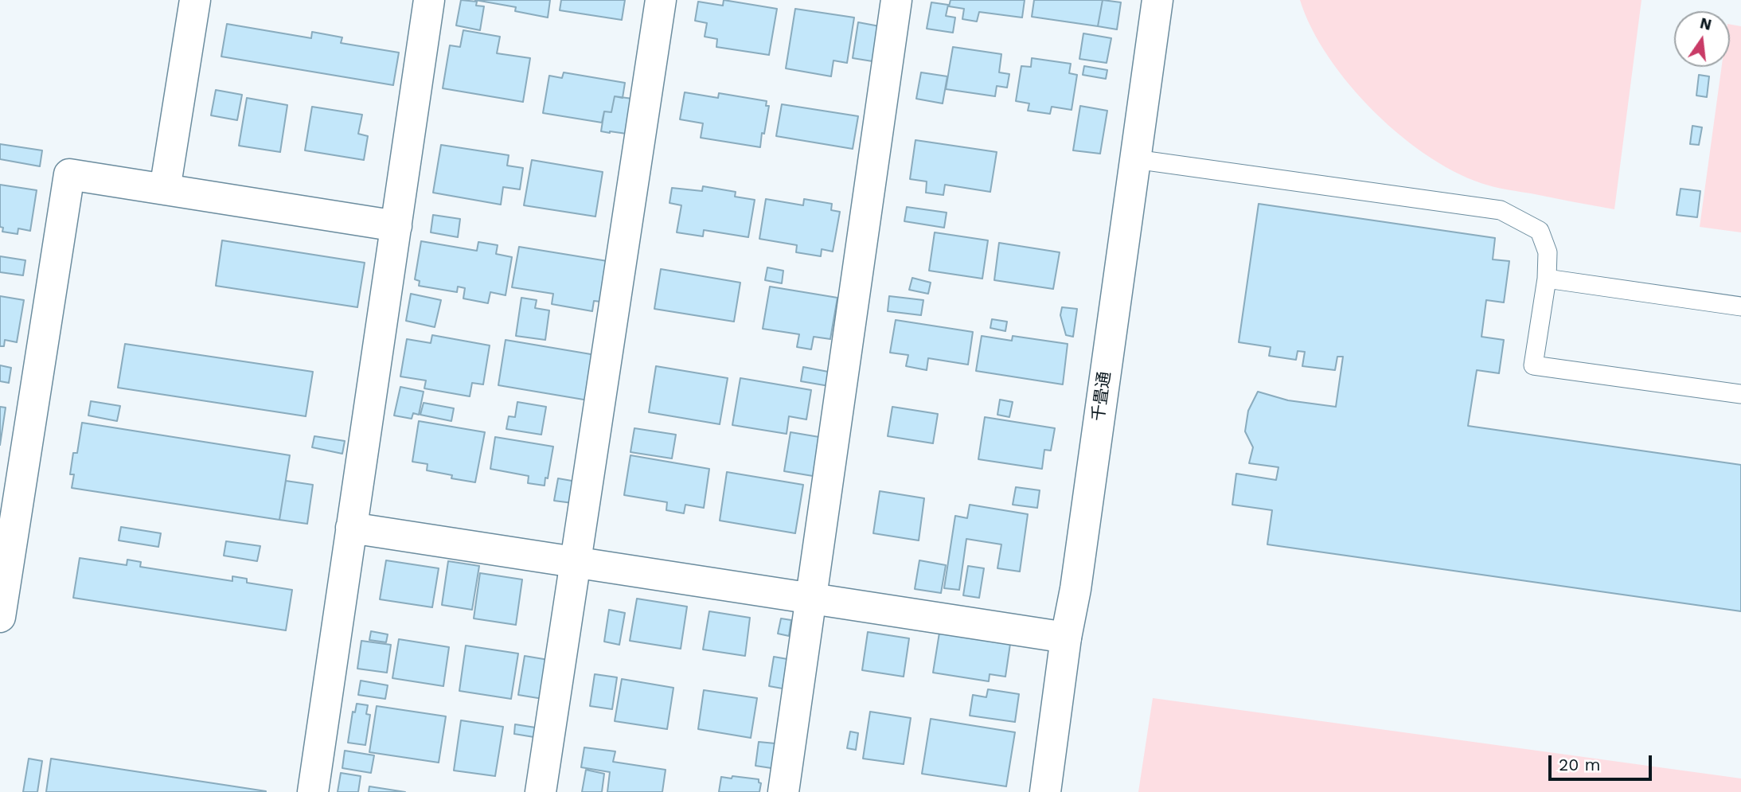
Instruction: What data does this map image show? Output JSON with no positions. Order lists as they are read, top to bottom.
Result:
{
  "streets": {
    "street": ["千畳通"]
  },
  "scale_bar": "20 m",
  "north": "top"
}
